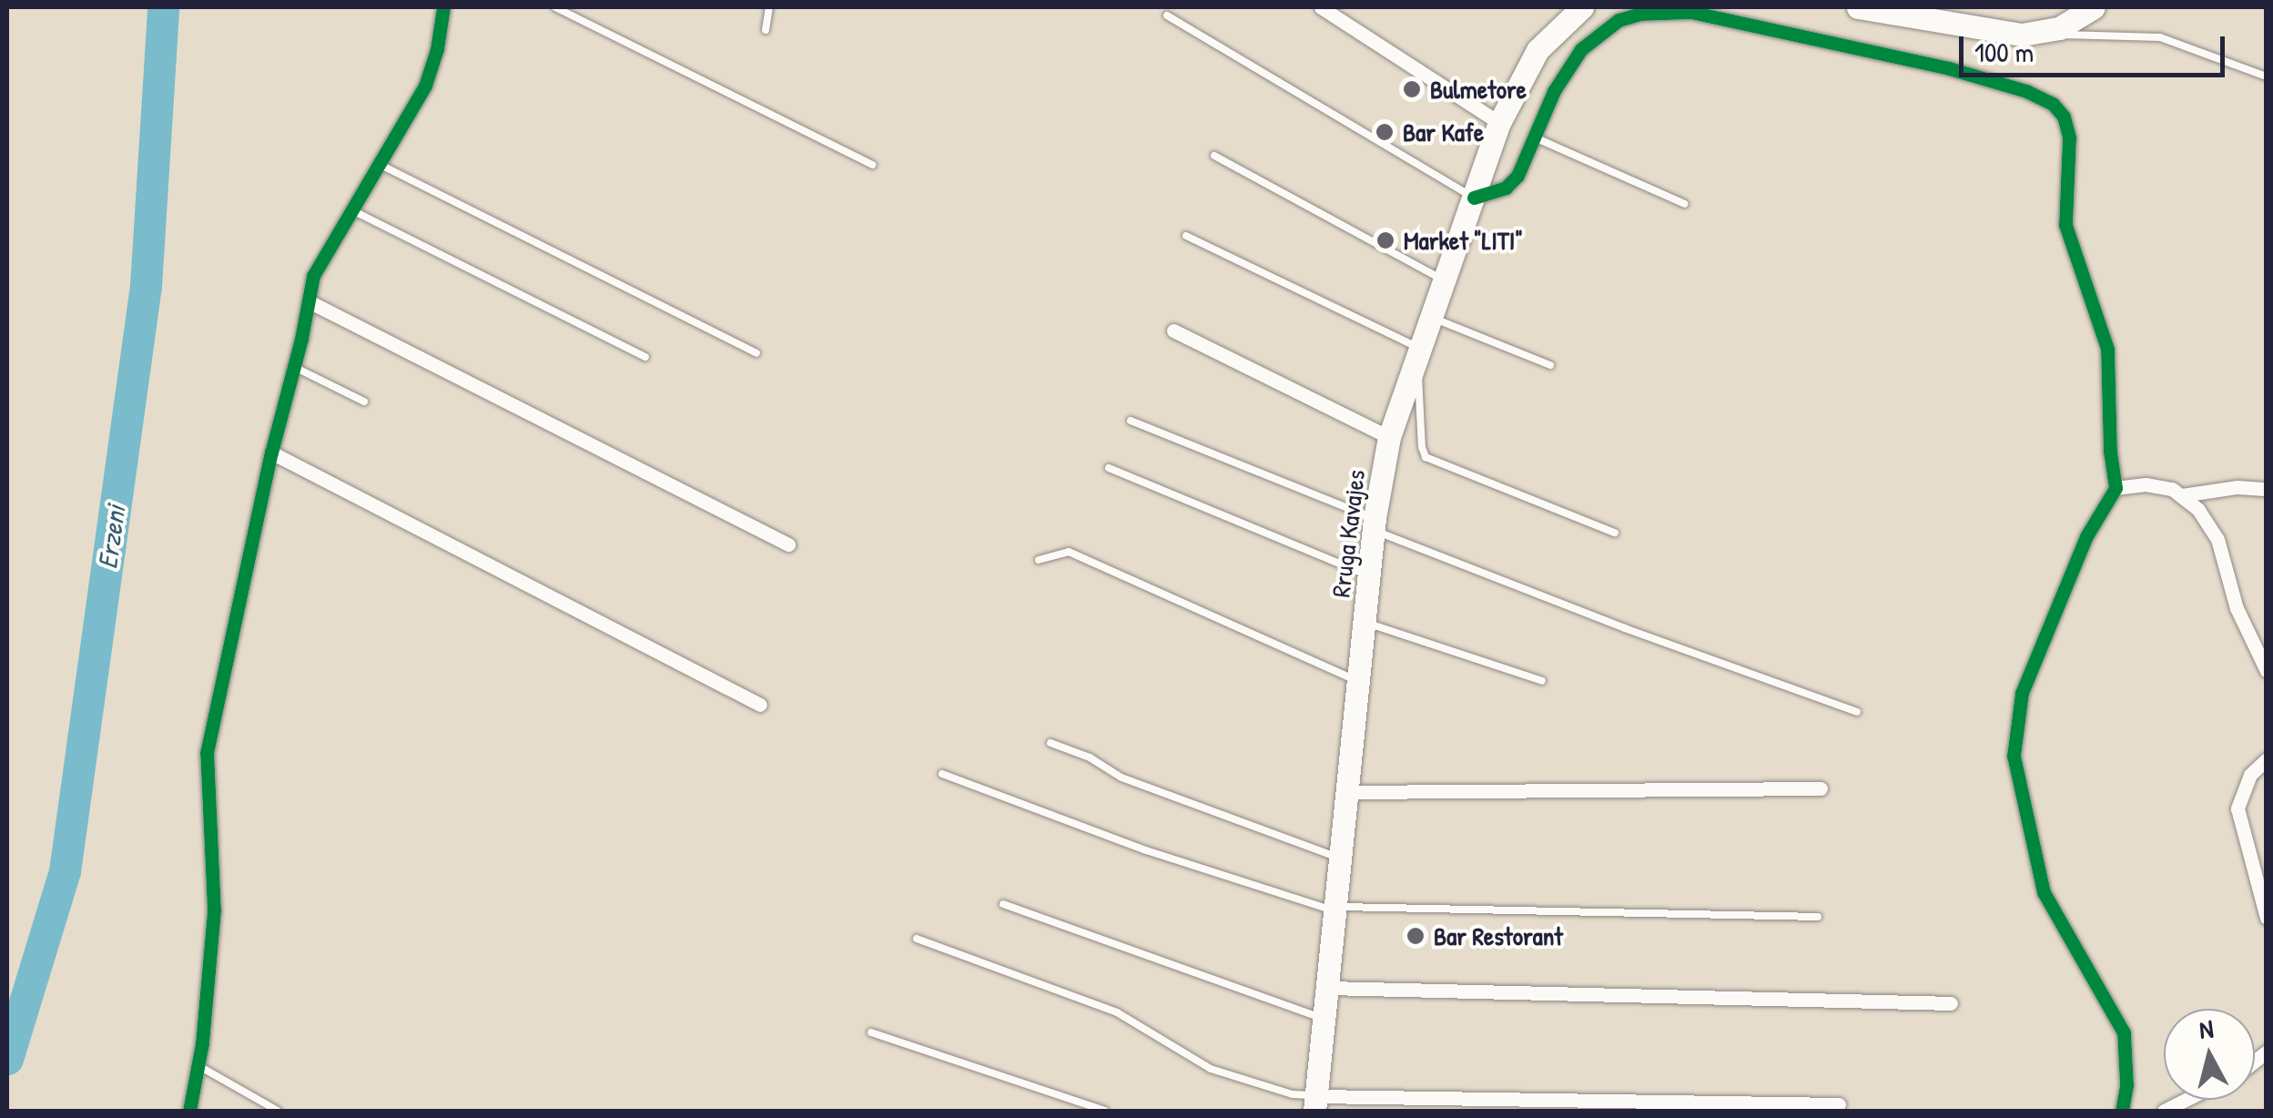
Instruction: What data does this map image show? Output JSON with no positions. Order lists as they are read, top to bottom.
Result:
{
  "streets": {
    "main road": ["Rruga Kavajes"]
  },
  "water": ["Erzeni"],
  "places": [
    "Bulmetore",
    "Bar Kafe",
    "Market \"LITI\"",
    "Bar Restorant"
  ],
  "scale_bar": "100 m",
  "north": "top"
}
